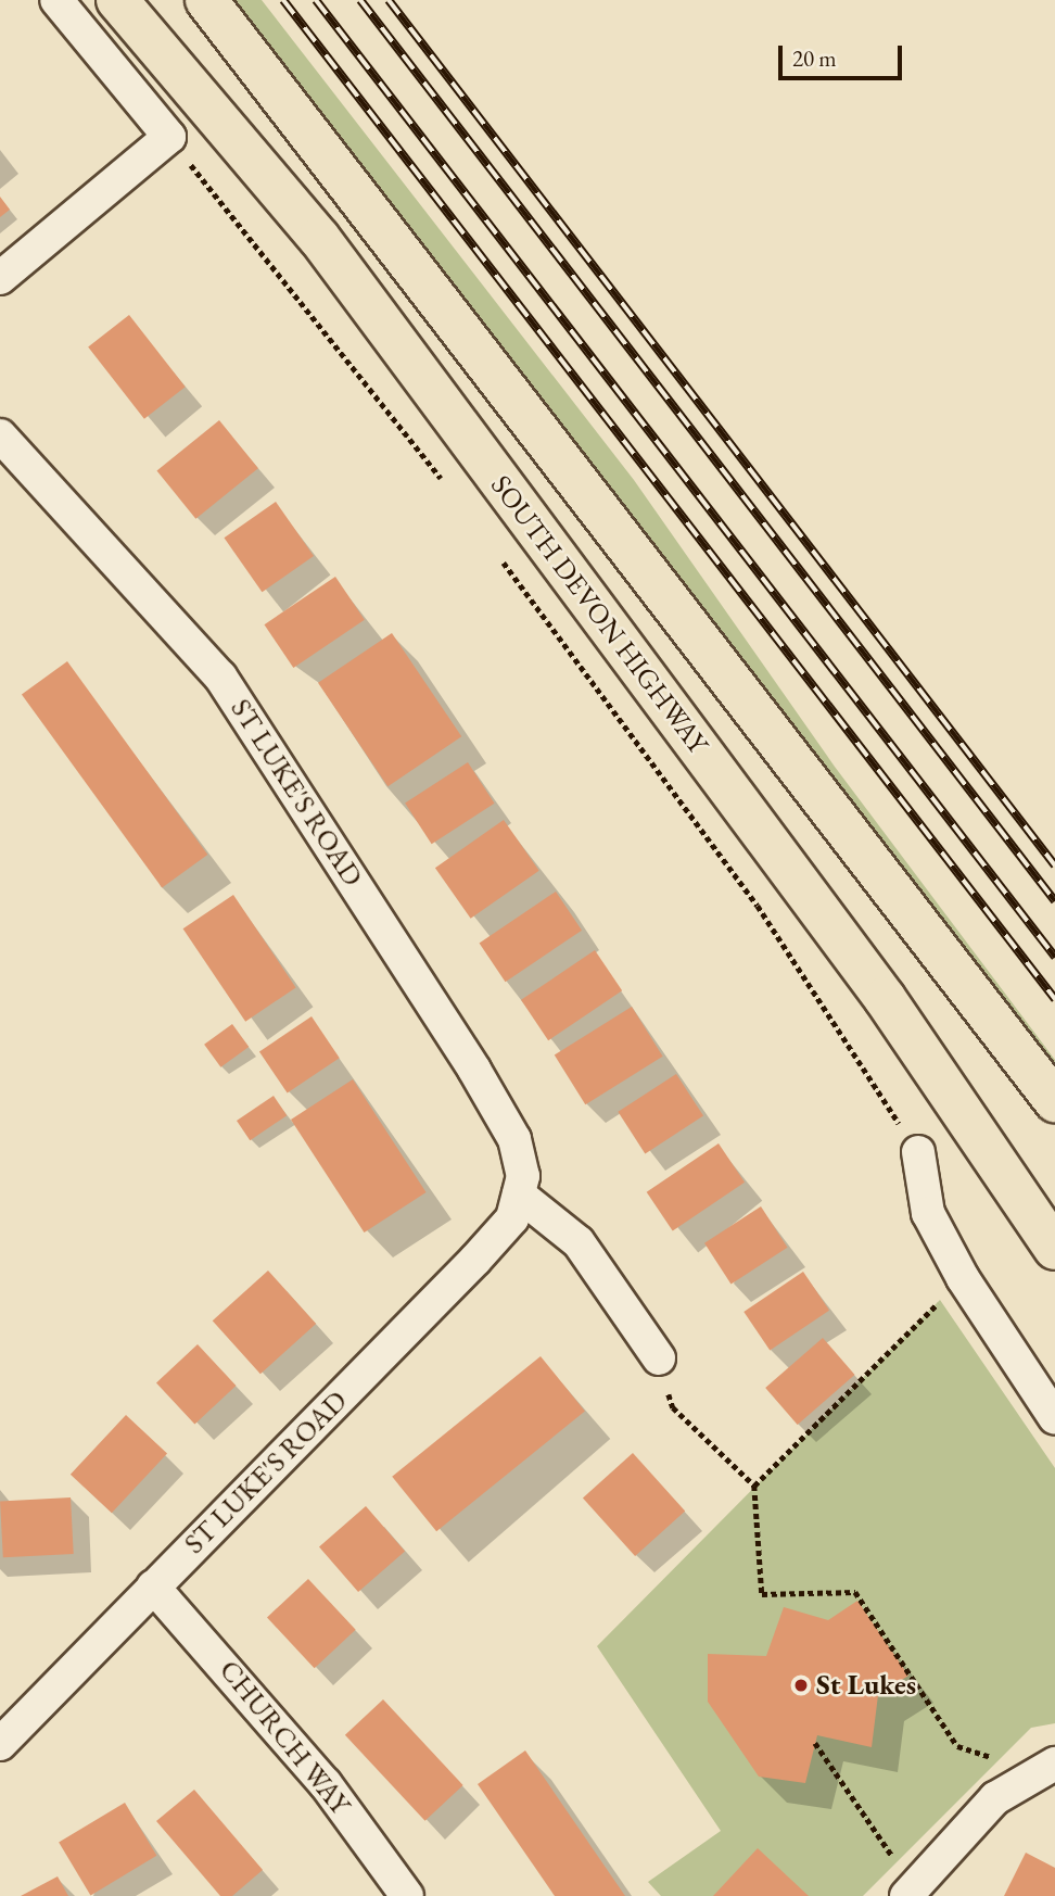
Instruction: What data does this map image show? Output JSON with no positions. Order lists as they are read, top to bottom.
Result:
{
  "streets": {
    "highway": ["SOUTH DEVON HIGHWAY"],
    "street": ["ST LUKE'S ROAD", "CHURCH WAY"]
  },
  "crossings": [
    ["ST LUKE'S ROAD", "CHURCH WAY"]
  ],
  "places": ["St Lukes"],
  "scale_bar": "20 m"
}
